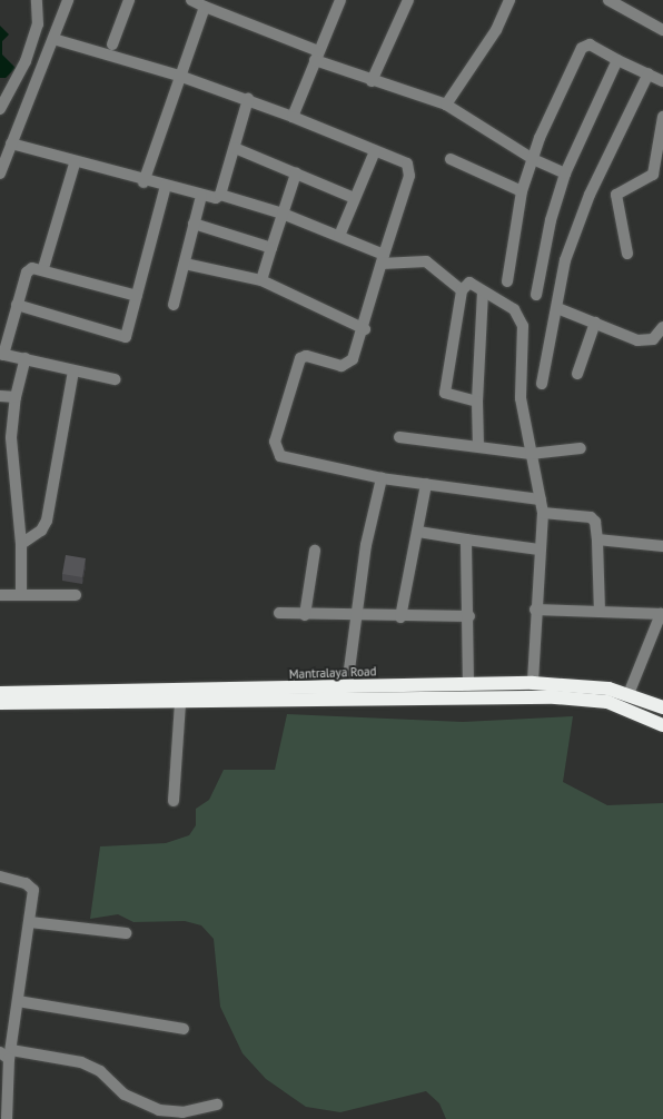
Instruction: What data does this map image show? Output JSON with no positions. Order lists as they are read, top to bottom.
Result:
{
  "streets": {
    "highway": ["Mantralaya Road"]
  }
}
